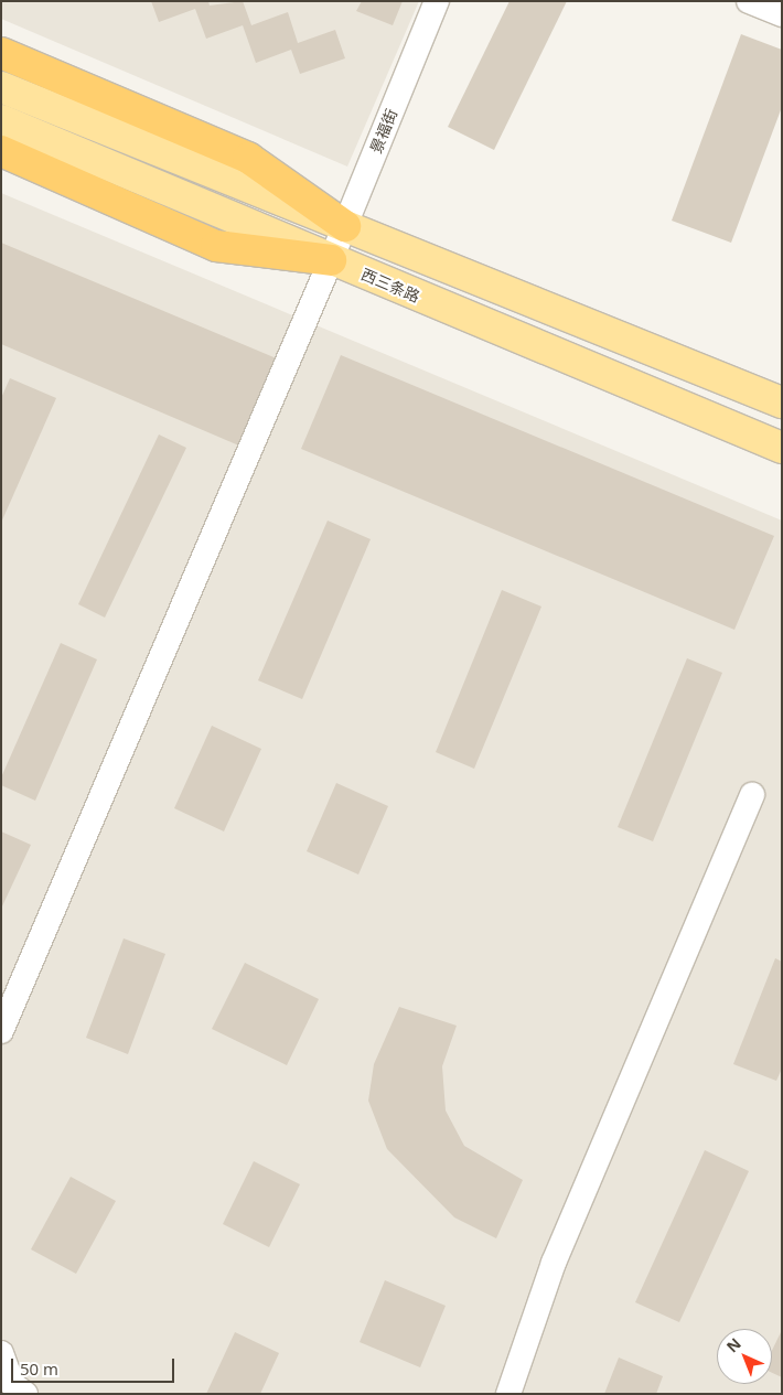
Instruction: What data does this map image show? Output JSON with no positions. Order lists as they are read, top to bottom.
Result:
{
  "streets": {
    "main road": ["西三条路"],
    "street": ["景福街"]
  },
  "crossings": [
    ["景福街", "西三条路"]
  ],
  "scale_bar": "50 m",
  "north": "top left"
}
